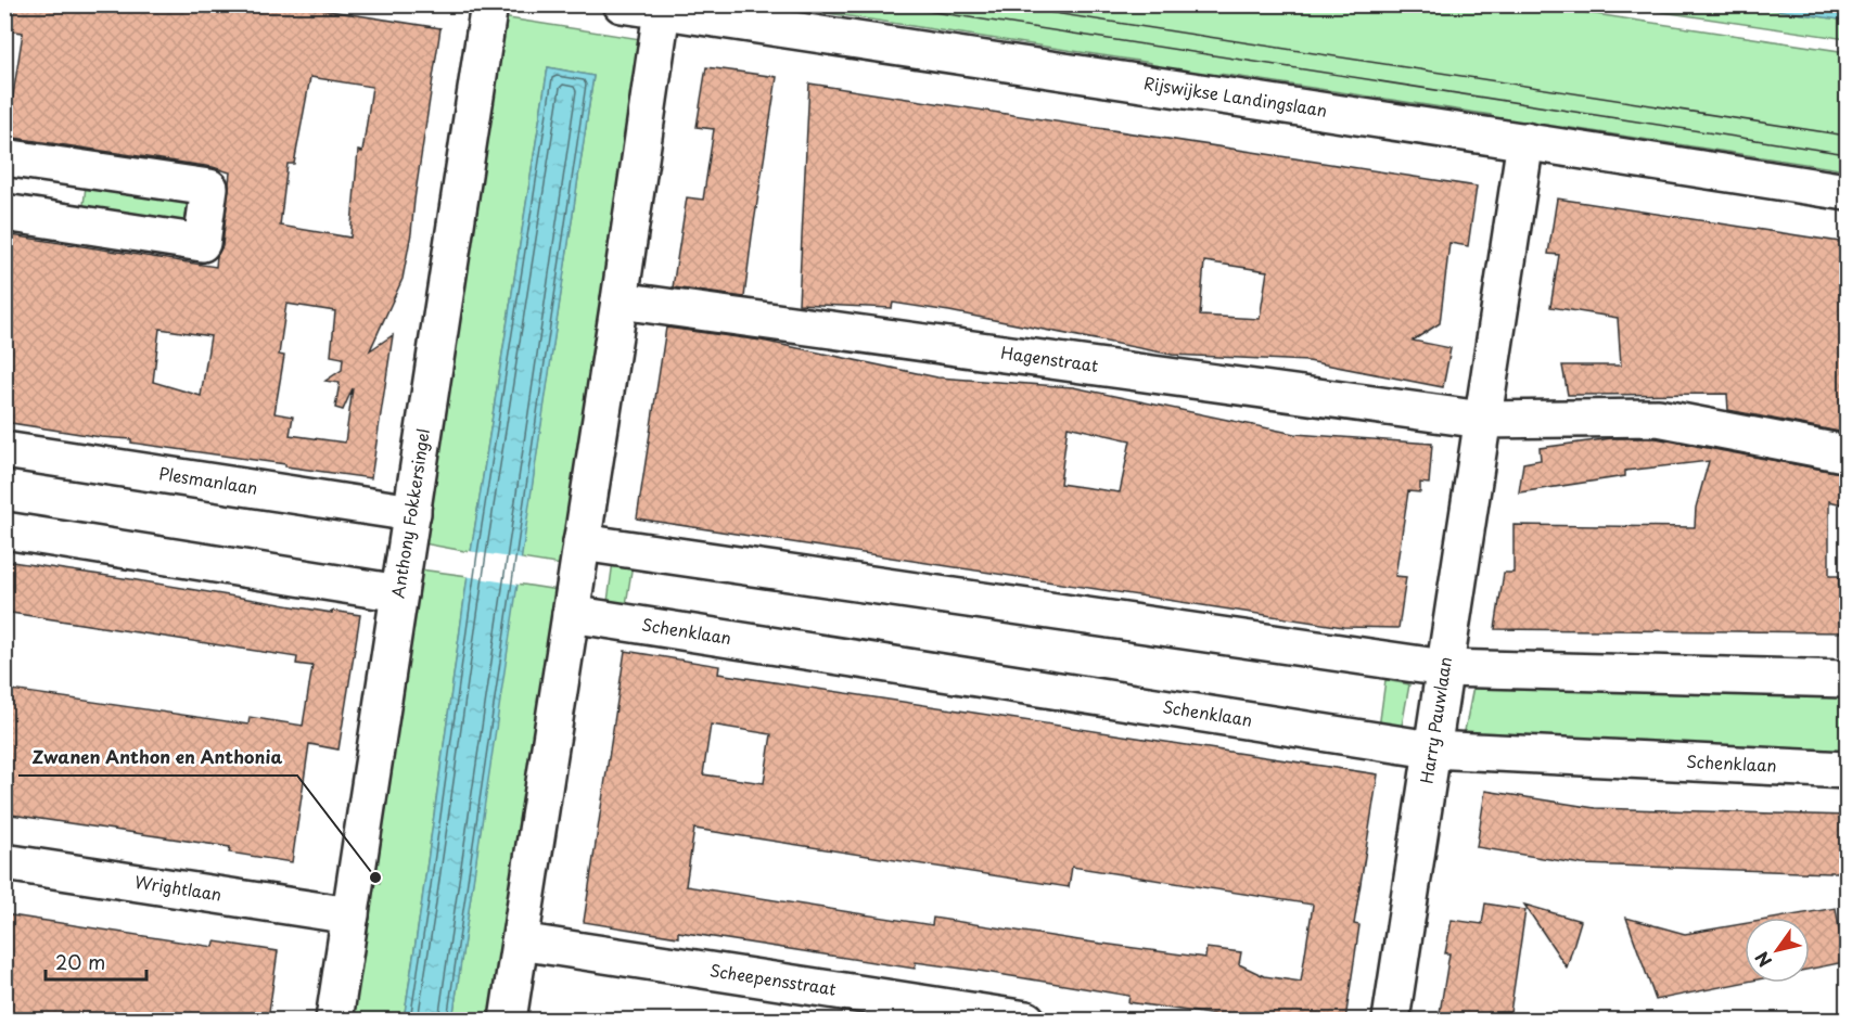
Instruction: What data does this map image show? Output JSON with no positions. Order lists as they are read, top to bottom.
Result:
{
  "streets": {
    "street": [
      "Rijswijkse Landingslaan",
      "Hagenstraat",
      "Plesmanlaan",
      "Anthony Fokkersingel",
      "Schenklaan",
      "Harry Pauwlaan",
      "Wrightlaan",
      "Scheepensstraat"
    ]
  },
  "crossings": [
    ["Rijswijkse Landingslaan", "Harry Pauwlaan"],
    ["Hagenstraat", "Harry Pauwlaan"],
    ["Plesmanlaan", "Anthony Fokkersingel"],
    ["Anthony Fokkersingel", "Wrightlaan"],
    ["Schenklaan", "Harry Pauwlaan"]
  ],
  "places": ["Zwanen Anthon en Anthonia"],
  "scale_bar": "20 m",
  "north": "bottom left"
}
